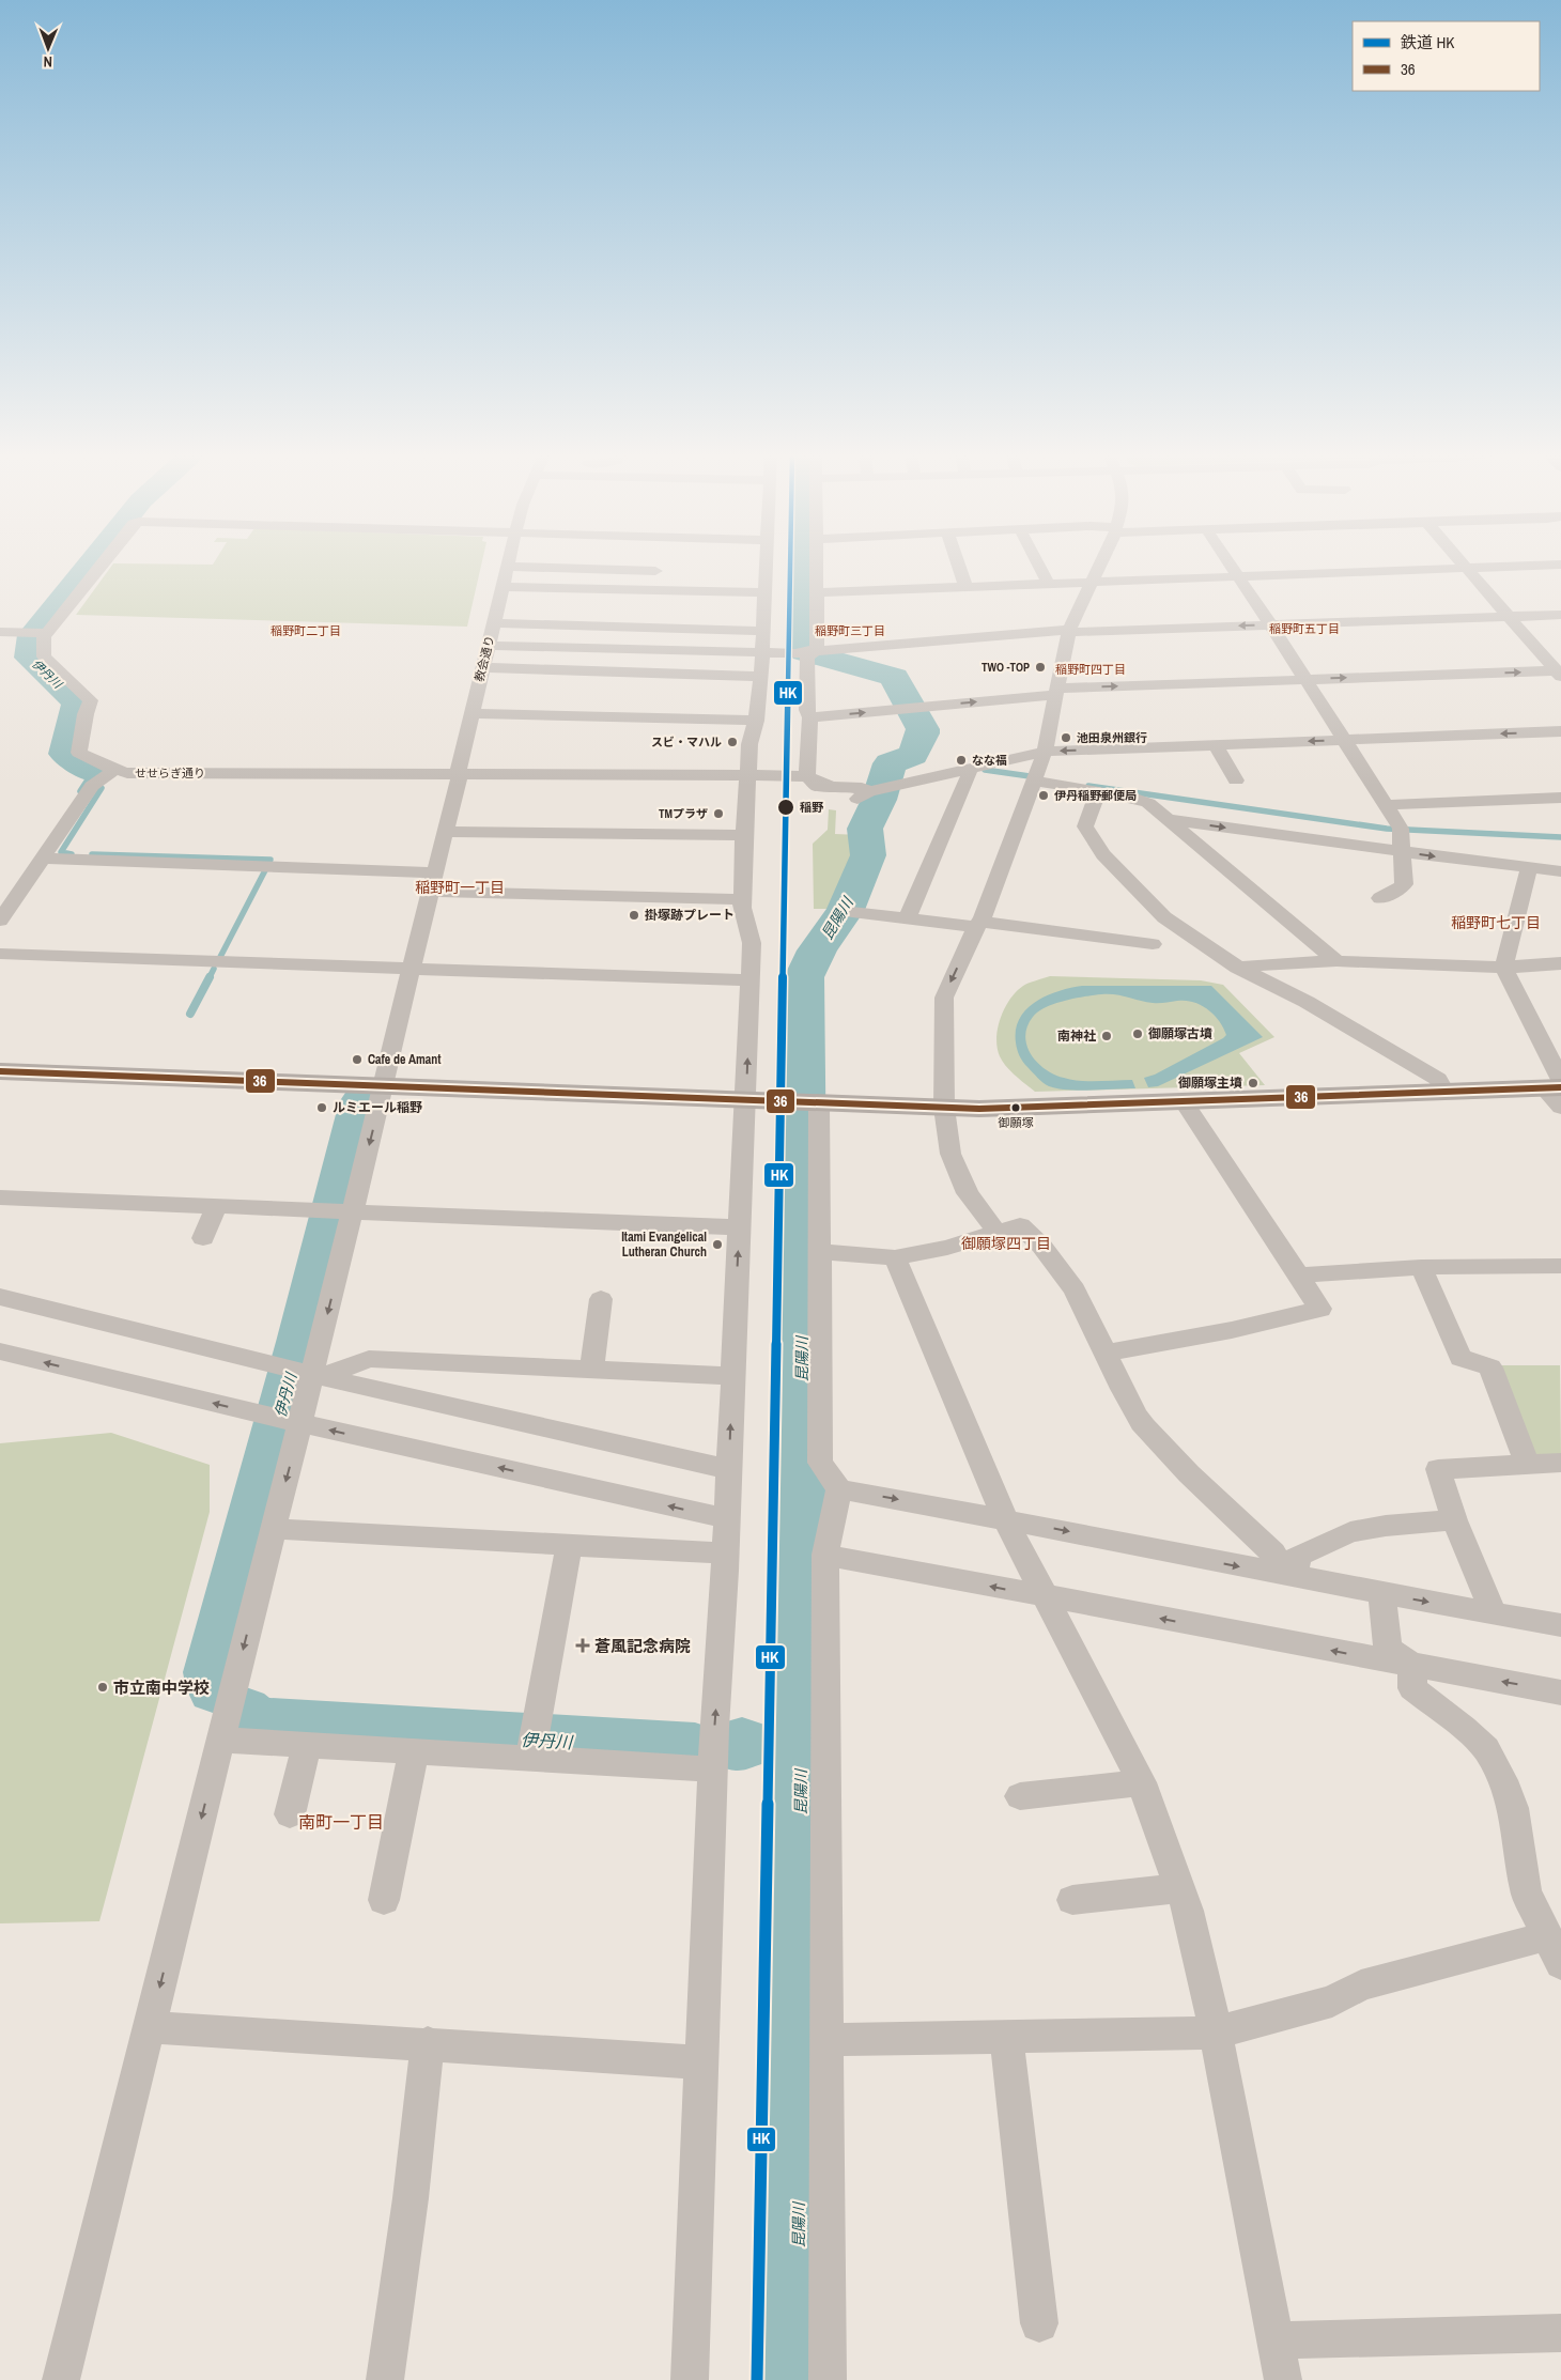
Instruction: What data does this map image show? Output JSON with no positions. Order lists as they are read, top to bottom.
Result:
{
  "streets": {
    "street": ["教会通り", "せせらぎ通り"]
  },
  "crossings": [
    ["教会通り", "せせらぎ通り"]
  ],
  "one_way": ["教会通り"],
  "districts": [
    "稲野町五丁目",
    "稲野町二丁目",
    "稲野町三丁目",
    "稲野町四丁目",
    "稲野町一丁目",
    "稲野町七丁目",
    "御願塚四丁目",
    "南町一丁目"
  ],
  "water": ["伊丹川", "昆陽川"],
  "places": {
    "other": [
      "TWO -TOP",
      "池田泉州銀行",
      "スビ・マハル",
      "なな福",
      "伊丹稲野郵便局",
      "稲野",
      "TMプラザ",
      "掛塚跡プレート",
      "御願塚古墳",
      "南神社",
      "Cafe de Amant",
      "御願塚主墳",
      "ルミエール稲野",
      "御願塚",
      "Itami Evangelical Lutheran Church",
      "市立南中学校"
    ],
    "health": ["蒼風記念病院"]
  },
  "lines": ["rail line HK", "transit line 36"],
  "legend": ["鉄道 HK", "36"],
  "north": "bottom"
}
